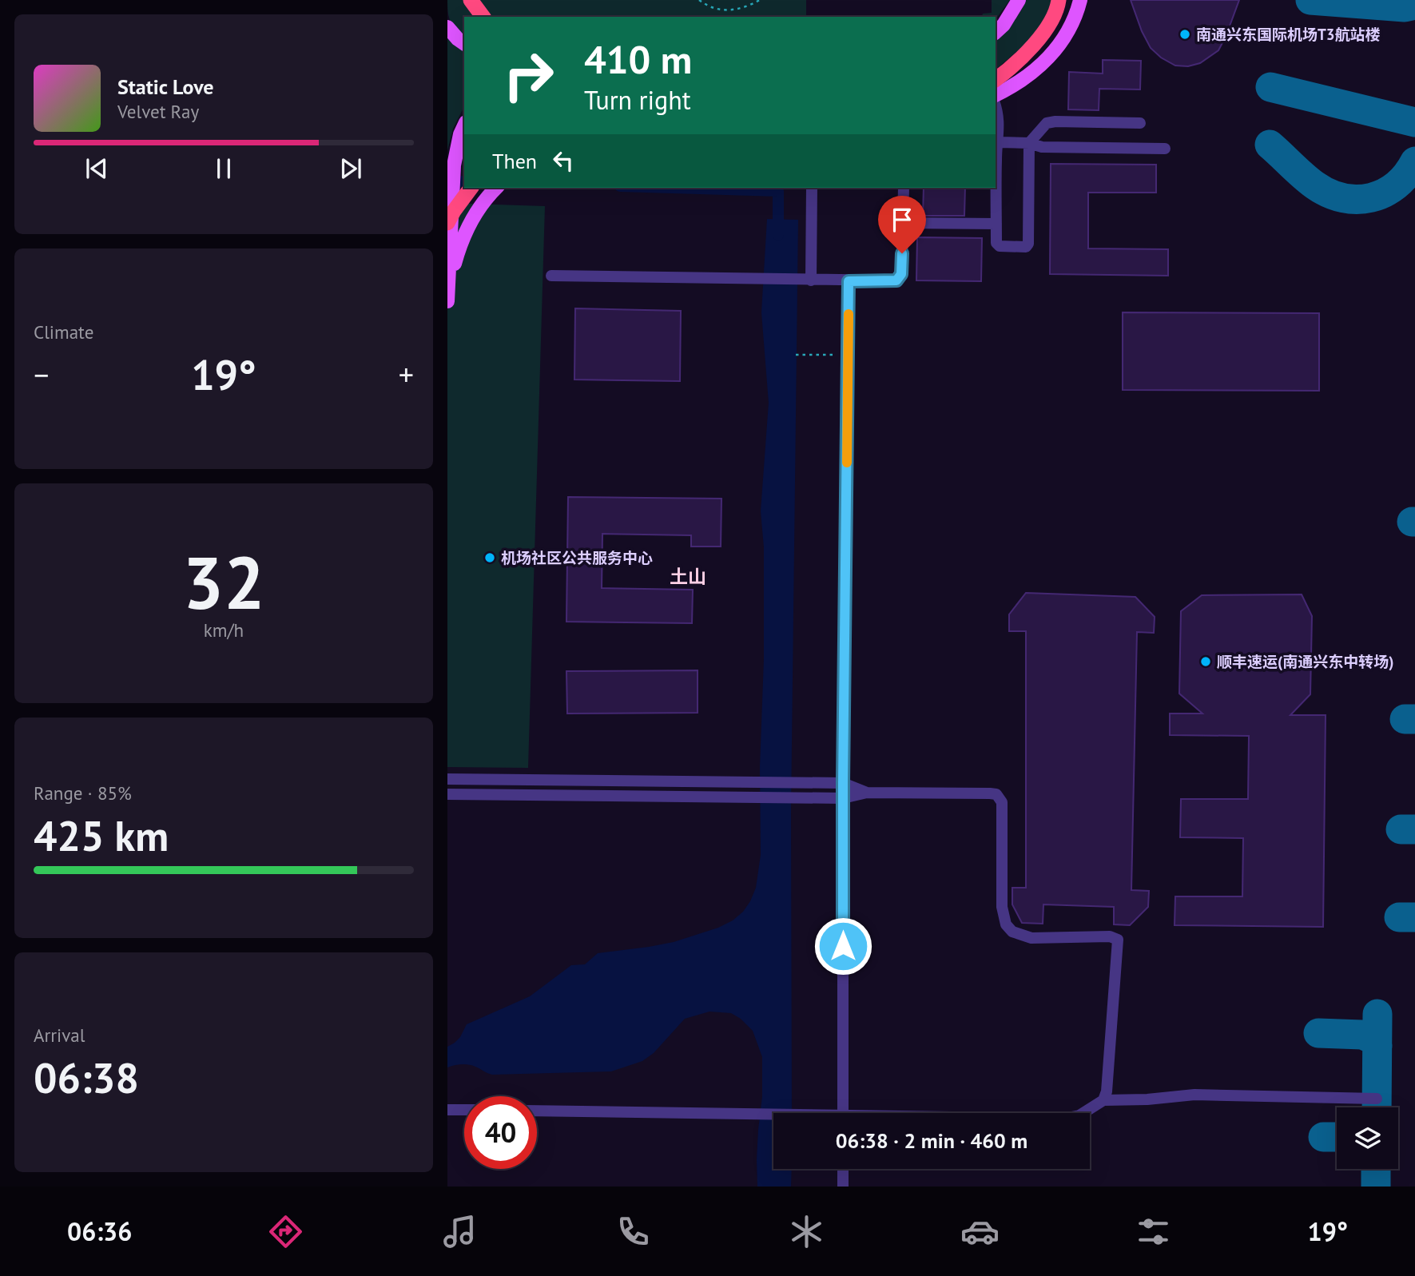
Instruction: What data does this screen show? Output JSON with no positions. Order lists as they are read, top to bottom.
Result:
{
  "districts": ["土山"],
  "places": ["南通兴东国际机场T3航站楼", "机场社区公共服务中心", "顺丰速运(南通兴东中转场)"],
  "page": {
    "turn": ["410 m", "Turn right"],
    "song": ["Static Love", "Velvet Ray"],
    "then": "Then",
    "tile": [
      "Climate",
      ["32", "km/h"],
      ["Range · 85%", "425 km"],
      ["Arrival", "06:38"]
    ],
    "heat": ["−", "19°", "+"],
    "limit": "40",
    "trip": "06:38 · 2 min · 460 m",
    "tabs": ["06:36", "19°"]
  }
}
